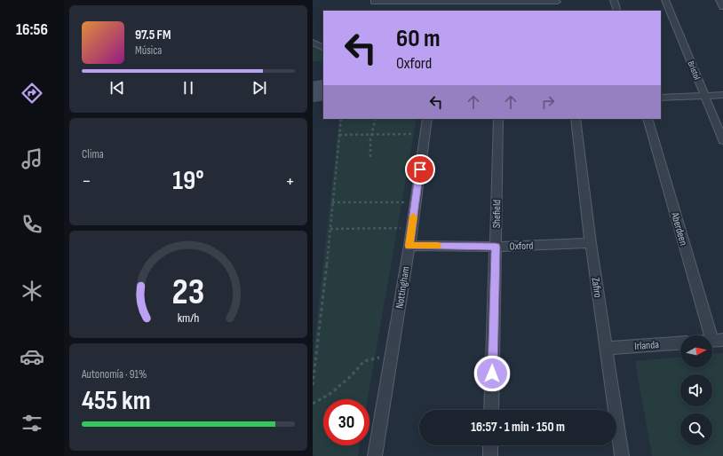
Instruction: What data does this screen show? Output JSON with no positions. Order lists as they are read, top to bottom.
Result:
{
  "streets": {
    "street": [
      "Bristol",
      "Shefield",
      "Aberdeen",
      "Oxford",
      "Nottingham",
      "Zafiro",
      "Irlanda"
    ]
  },
  "crossings": [
    ["Shefield", "Oxford"],
    ["Oxford", "Nottingham"],
    ["Oxford", "Zafiro"],
    ["Zafiro", "Irlanda"]
  ],
  "north": "right",
  "page": {
    "tabs": "16:56",
    "turn": ["60 m", "Oxford"],
    "song": ["97.5 FM", "Música"],
    "tile": [
      "Clima",
      ["Autonomía · 91%", "455 km"]
    ],
    "heat": ["−", "19°", "+"],
    "limit": "30",
    "trip": "16:57 · 1 min · 150 m",
    "gauge": ["23", "km/h"]
  }
}
